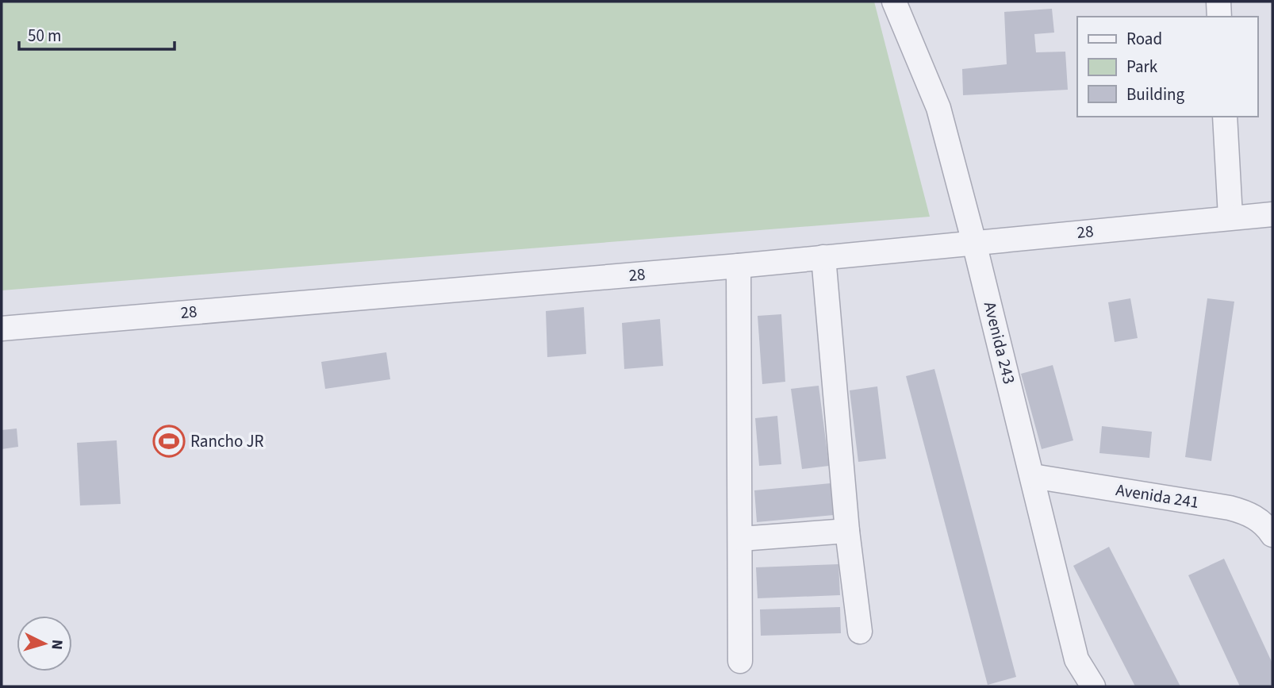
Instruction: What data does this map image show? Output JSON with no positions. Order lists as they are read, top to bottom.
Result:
{
  "streets": {
    "street": ["28", "Avenida 243", "Avenida 241"]
  },
  "crossings": [
    ["28", "Avenida 243"],
    ["Avenida 243", "Avenida 241"]
  ],
  "places": {
    "sports": ["Rancho JR"]
  },
  "legend": ["Road", "Park", "Building"],
  "scale_bar": "50 m",
  "north": "right"
}
